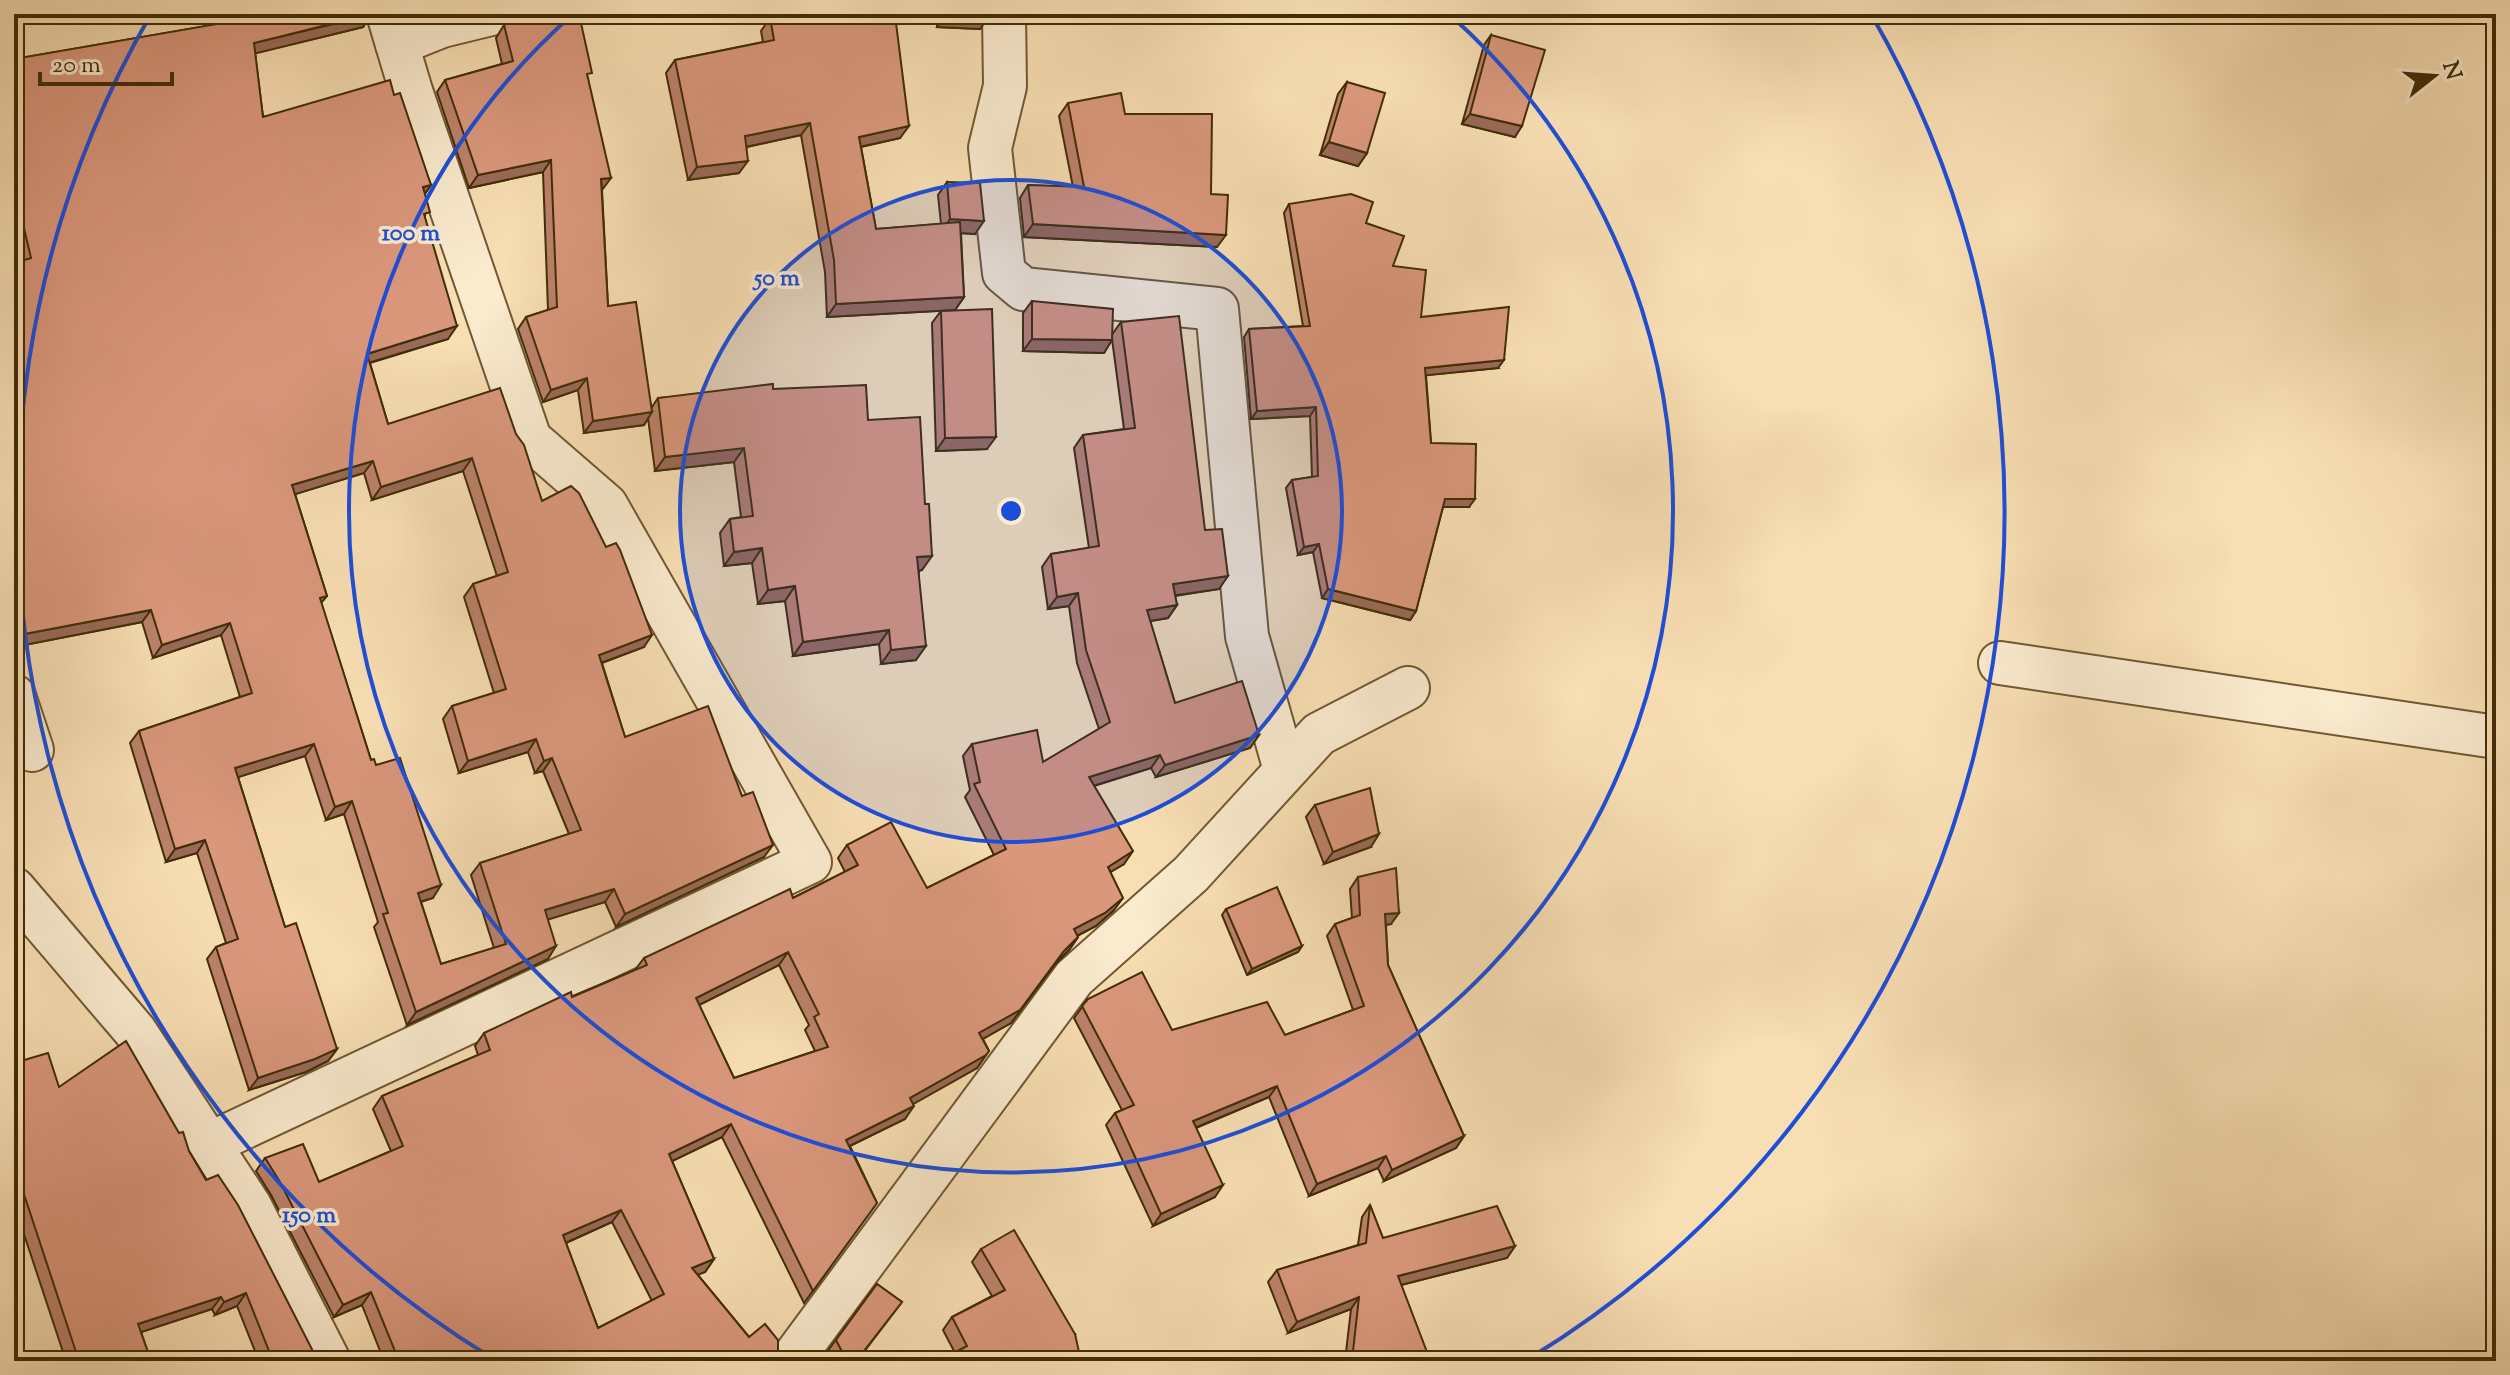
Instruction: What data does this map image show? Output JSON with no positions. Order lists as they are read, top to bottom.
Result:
{
  "scale_bar": "20 m",
  "north": "right",
  "rings": ["100 m", "50 m", "150 m"]
}
